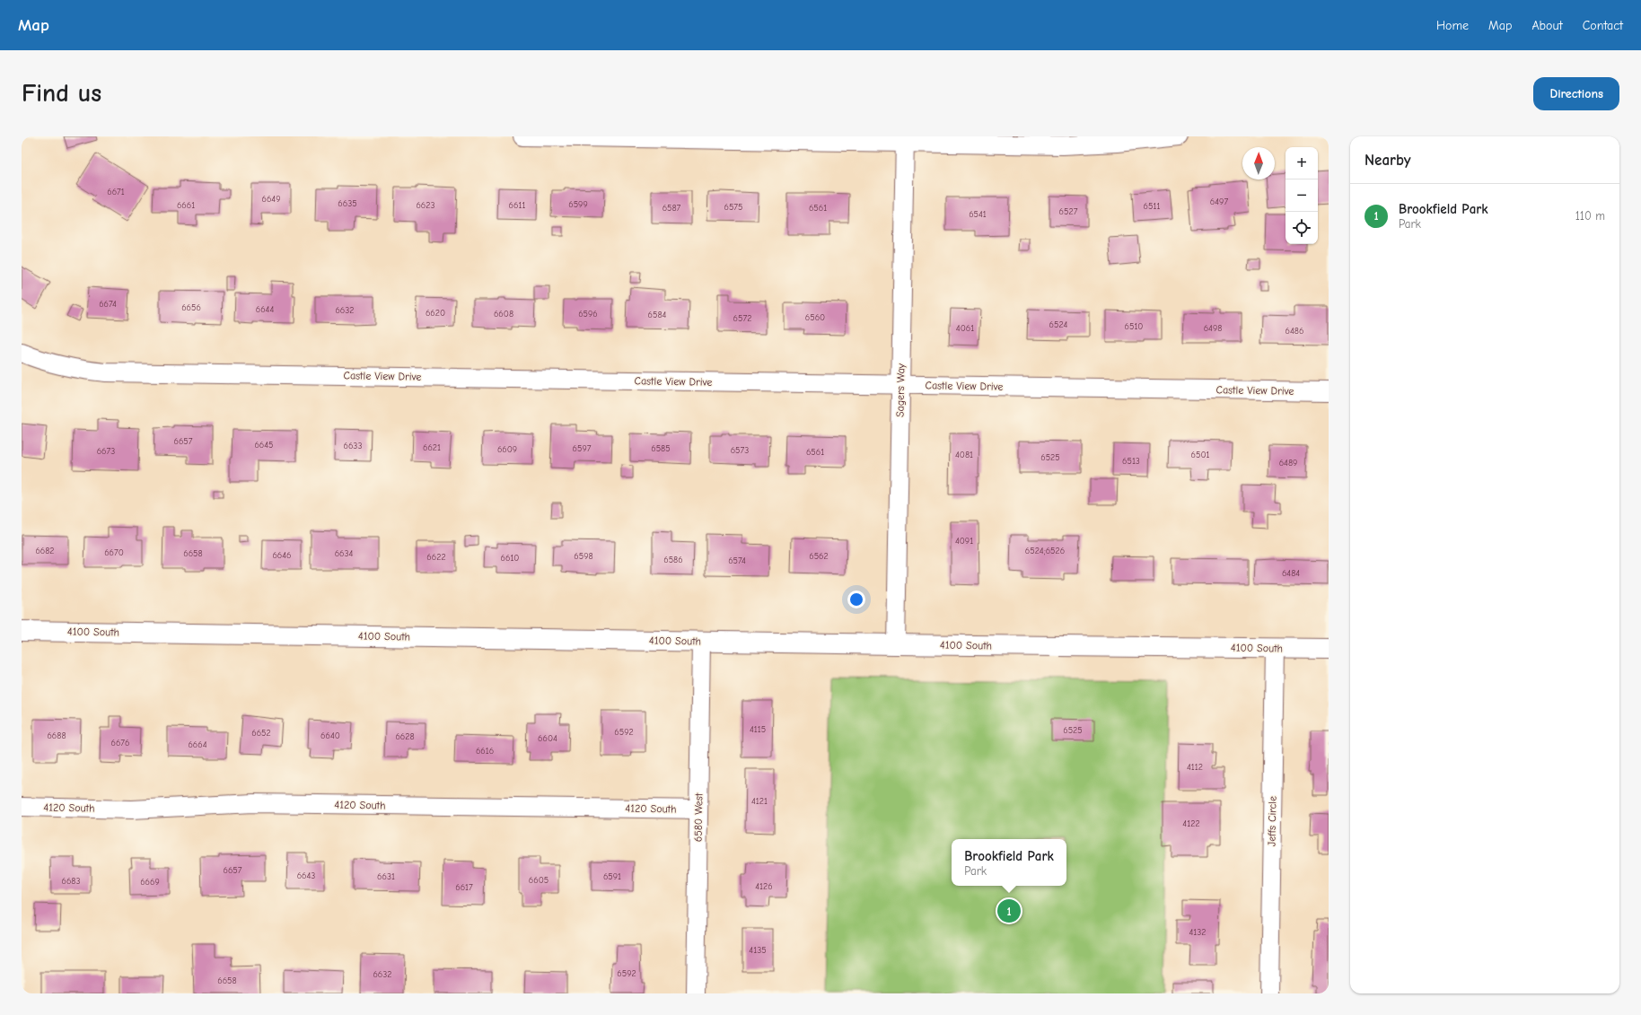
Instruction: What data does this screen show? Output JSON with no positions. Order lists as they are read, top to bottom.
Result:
{
  "streets": {
    "main road": ["4100 South"],
    "street": [
      "Castle View Drive",
      "Sagers Way",
      "4120 South",
      "6580 West",
      "Jeffs Circle"
    ]
  },
  "crossings": [
    ["Castle View Drive", "Sagers Way"],
    ["Sagers Way", "4100 South"],
    ["4100 South", "6580 West"],
    ["4100 South", "Jeffs Circle"],
    ["4120 South", "6580 West"]
  ],
  "house_numbers": [
    "6671",
    "6649",
    "6497",
    "6635",
    "6599",
    "6661",
    "6623",
    "6611",
    "6511",
    "6575",
    "6587",
    "6561",
    "6527",
    "6541",
    "6674",
    "6656",
    "6644",
    "6632",
    "6620",
    "6608",
    "6596",
    "6584",
    "6560",
    "6572",
    "6524",
    "6510",
    "4061",
    "6498",
    "6486",
    "6657",
    "6645",
    "6633",
    "6621",
    "6597",
    "6585",
    "6609",
    "6573",
    "6673",
    "6561",
    "4081",
    "6501",
    "6525",
    "6513",
    "6489",
    "4091",
    "6682",
    "6524;6526",
    "6670",
    "6658",
    "6634",
    "6646",
    "6598",
    "6562",
    "6622",
    "6610",
    "6586",
    "6574",
    "6484",
    "4115",
    "6525",
    "6592",
    "6652",
    "6688",
    "6640",
    "6628",
    "6604",
    "6676",
    "6664",
    "6616",
    "4112",
    "4121",
    "4122",
    "6657",
    "6643",
    "6631",
    "6591",
    "6605",
    "6683",
    "6669",
    "4126",
    "6617",
    "4132",
    "4135",
    "6592",
    "6632",
    "6658"
  ],
  "north": "top",
  "page": {
    "header": "Map",
    "nav": [
      "Home",
      "Map",
      "About",
      "Contact"
    ],
    "buttons": "Directions",
    "title": "Find us",
    "heading": "Nearby",
    "map_buttons": ["+", "−"],
    "list": [
      {
        "mark": "1",
        "name": "Brookfield Park",
        "note": "Park",
        "value": "110 m"
      }
    ],
    "popup": ["Brookfield Park", "Park"],
    "pins": "1"
  }
}
